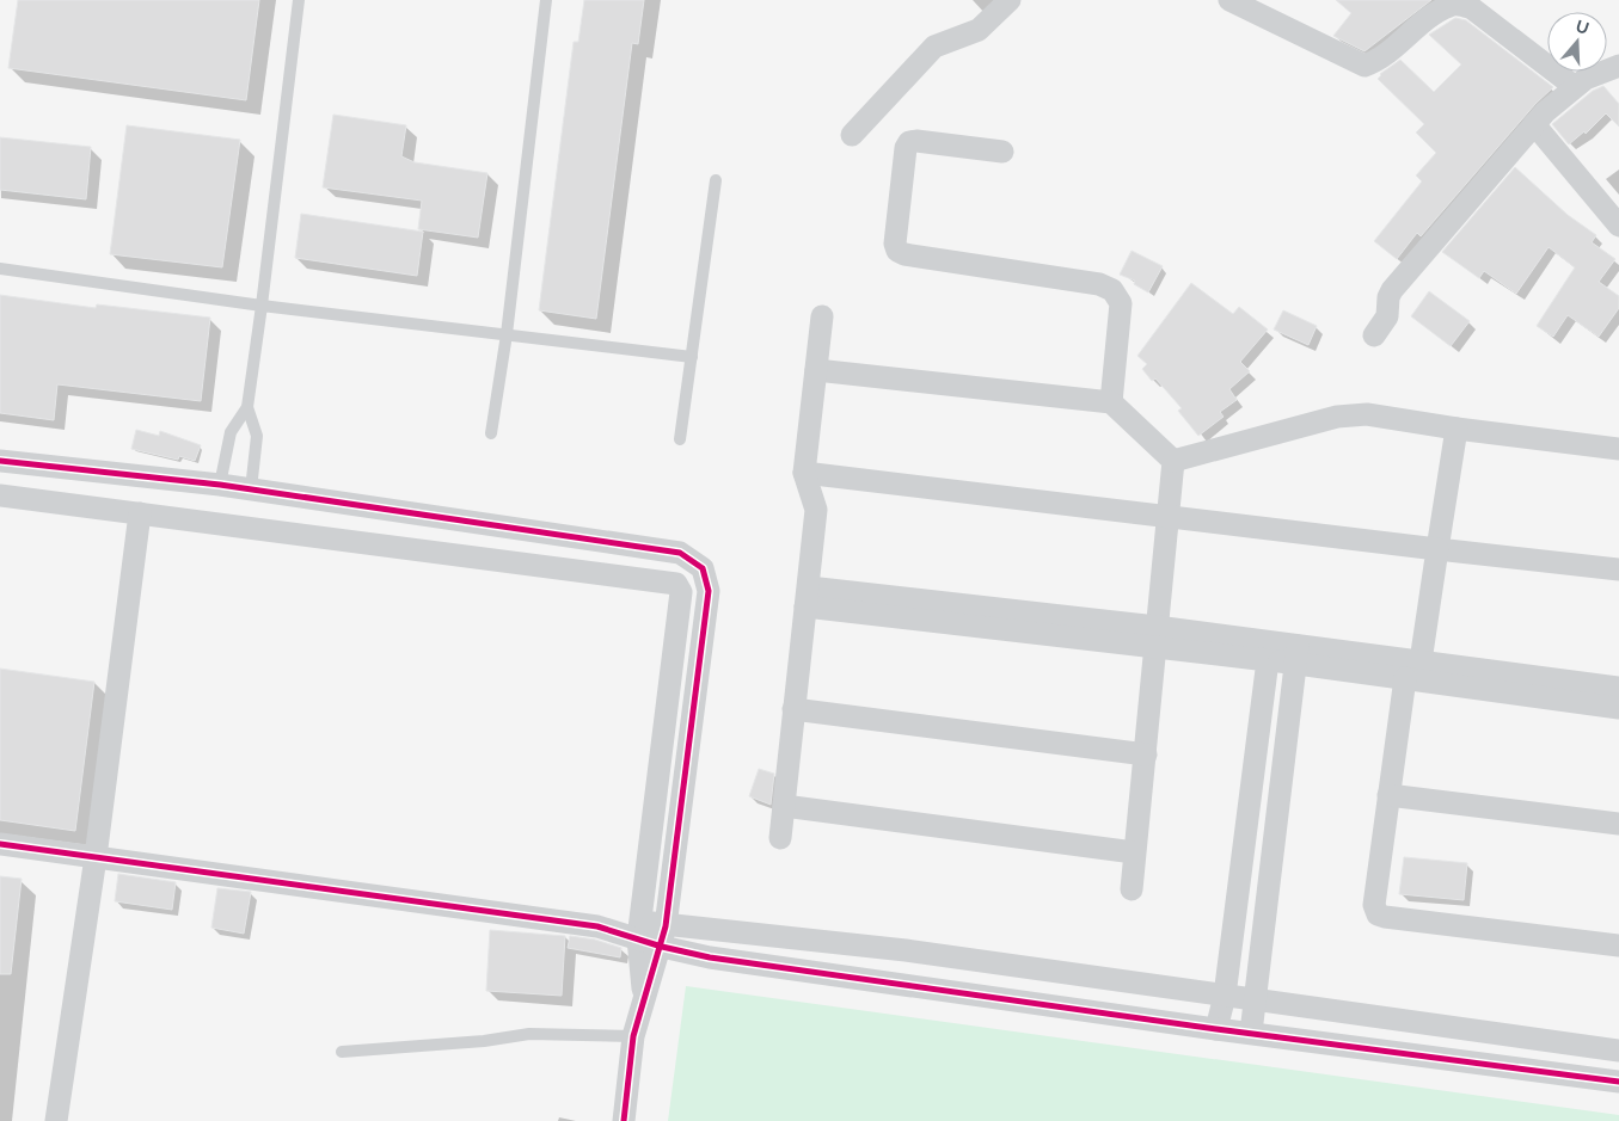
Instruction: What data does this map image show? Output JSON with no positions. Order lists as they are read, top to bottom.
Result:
{
  "north": "top"
}
